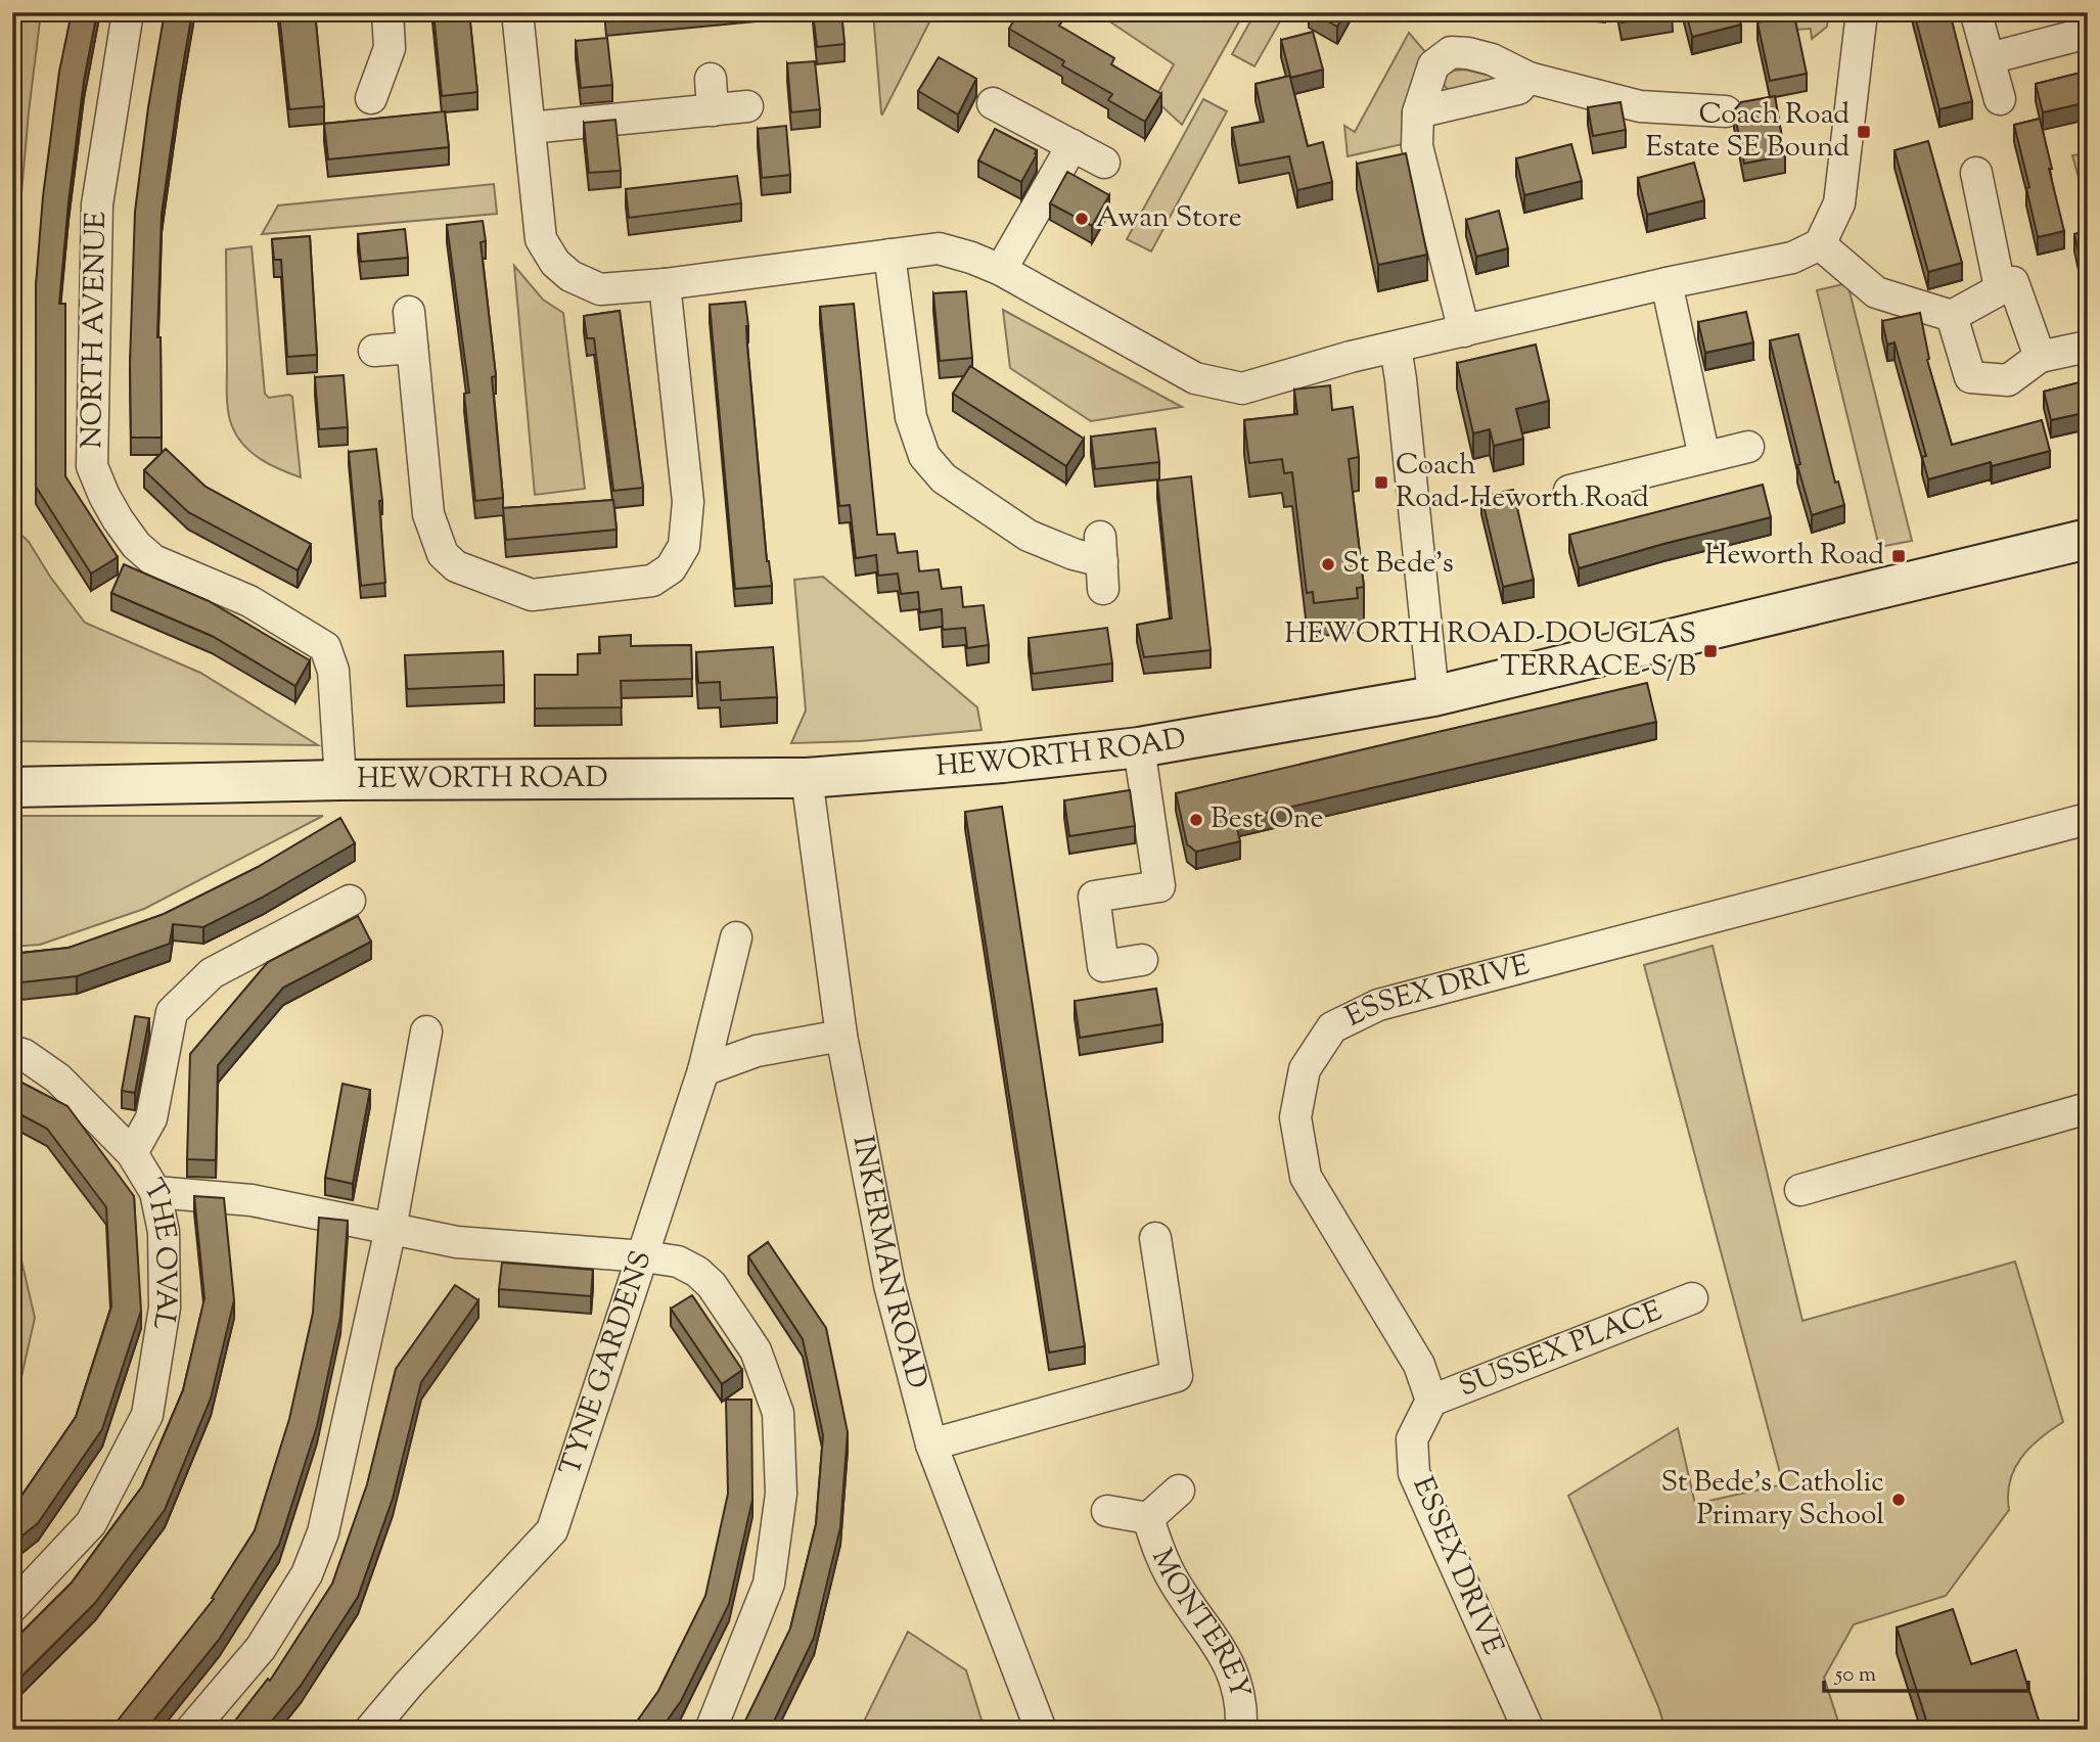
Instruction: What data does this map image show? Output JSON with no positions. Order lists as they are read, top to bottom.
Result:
{
  "streets": {
    "street": [
      "NORTH AVENUE",
      "HEWORTH ROAD",
      "ESSEX DRIVE",
      "THE OVAL",
      "INKERMAN ROAD",
      "SUSSEX PLACE",
      "TYNE GARDENS",
      "MONTEREY"
    ]
  },
  "crossings": [
    ["NORTH AVENUE", "HEWORTH ROAD"],
    ["HEWORTH ROAD", "INKERMAN ROAD"],
    ["ESSEX DRIVE", "SUSSEX PLACE"]
  ],
  "places": {
    "transit": [
      "Coach Road Estate SE Bound",
      "Coach Road-Heworth Road",
      "Heworth Road",
      "HEWORTH ROAD-DOUGLAS TERRACE-S/B"
    ],
    "other": [
      "Awan Store",
      "St Bede's",
      "Best One",
      "St Bede's Catholic Primary School"
    ]
  },
  "scale_bar": "50 m"
}
